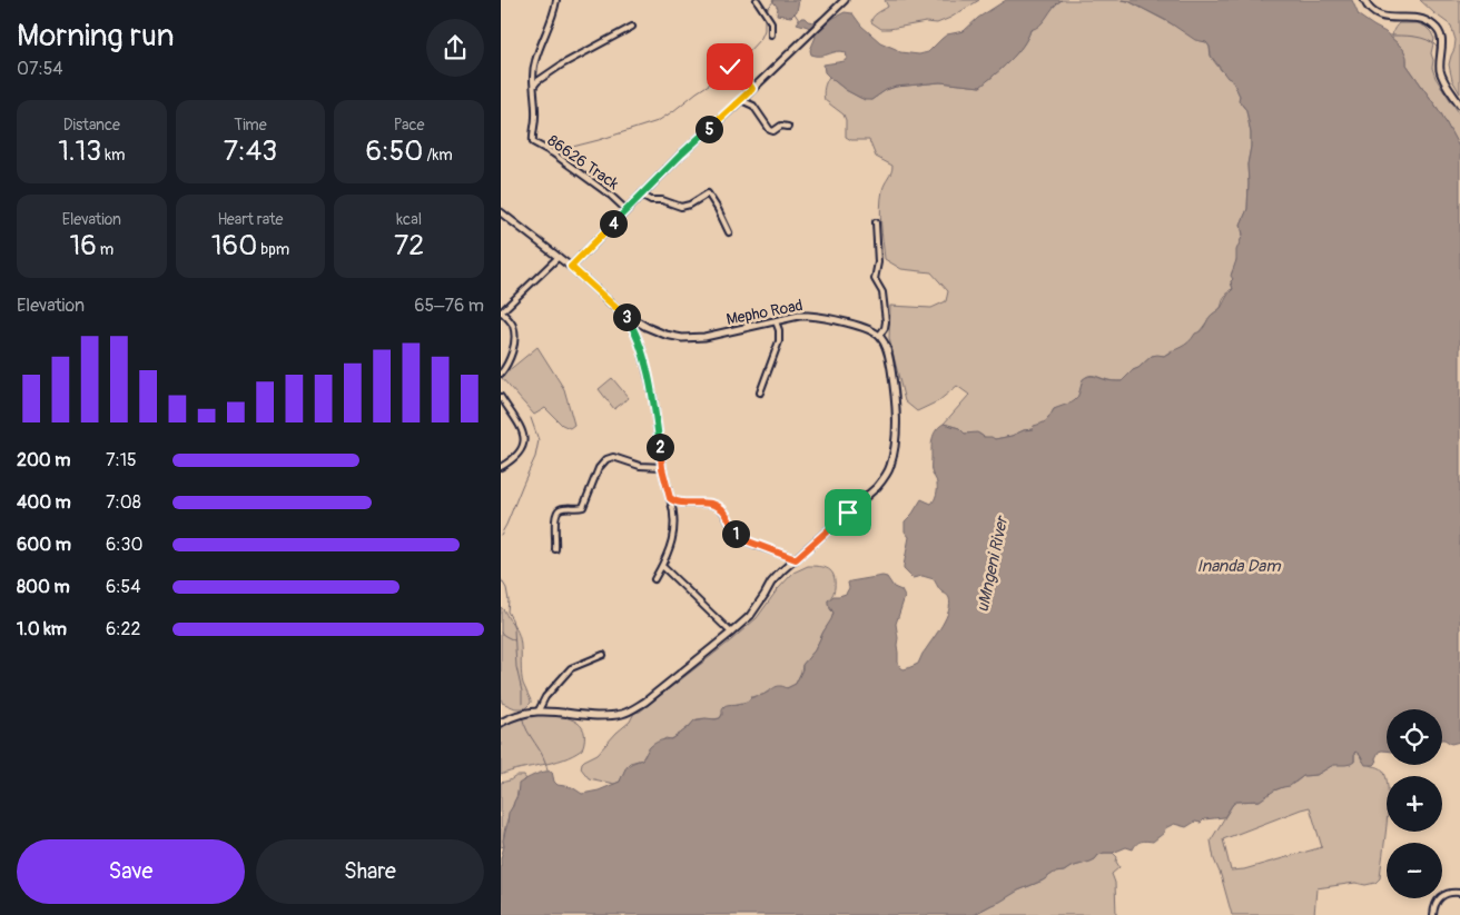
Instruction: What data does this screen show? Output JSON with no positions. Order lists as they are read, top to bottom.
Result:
{
  "streets": {
    "street": ["86626 Track", "Mepho Road"]
  },
  "water": ["uMngeni River", "Inanda Dam"],
  "page": {
    "heading": ["Morning run", "07:54"],
    "stats": [
      ["Distance", "1.13 km"],
      ["Time", "7:43"],
      ["Pace", "6:50 /km"],
      ["Elevation", "16 m"],
      ["Heart rate", "160 bpm"],
      ["kcal", "72"]
    ],
    "pins": [
      "5",
      "4",
      "3",
      "2",
      "1"
    ],
    "chart": ["Elevation", "65–76 m"],
    "list": [
      {
        "name": "200 m",
        "note": "7:15"
      },
      {
        "name": "400 m",
        "note": "7:08"
      },
      {
        "name": "600 m",
        "note": "6:30"
      },
      {
        "name": "800 m",
        "note": "6:54"
      },
      {
        "name": "1.0 km",
        "note": "6:22"
      }
    ],
    "map_buttons": ["+", "−"],
    "buttons": ["Save", "Share"]
  }
}
